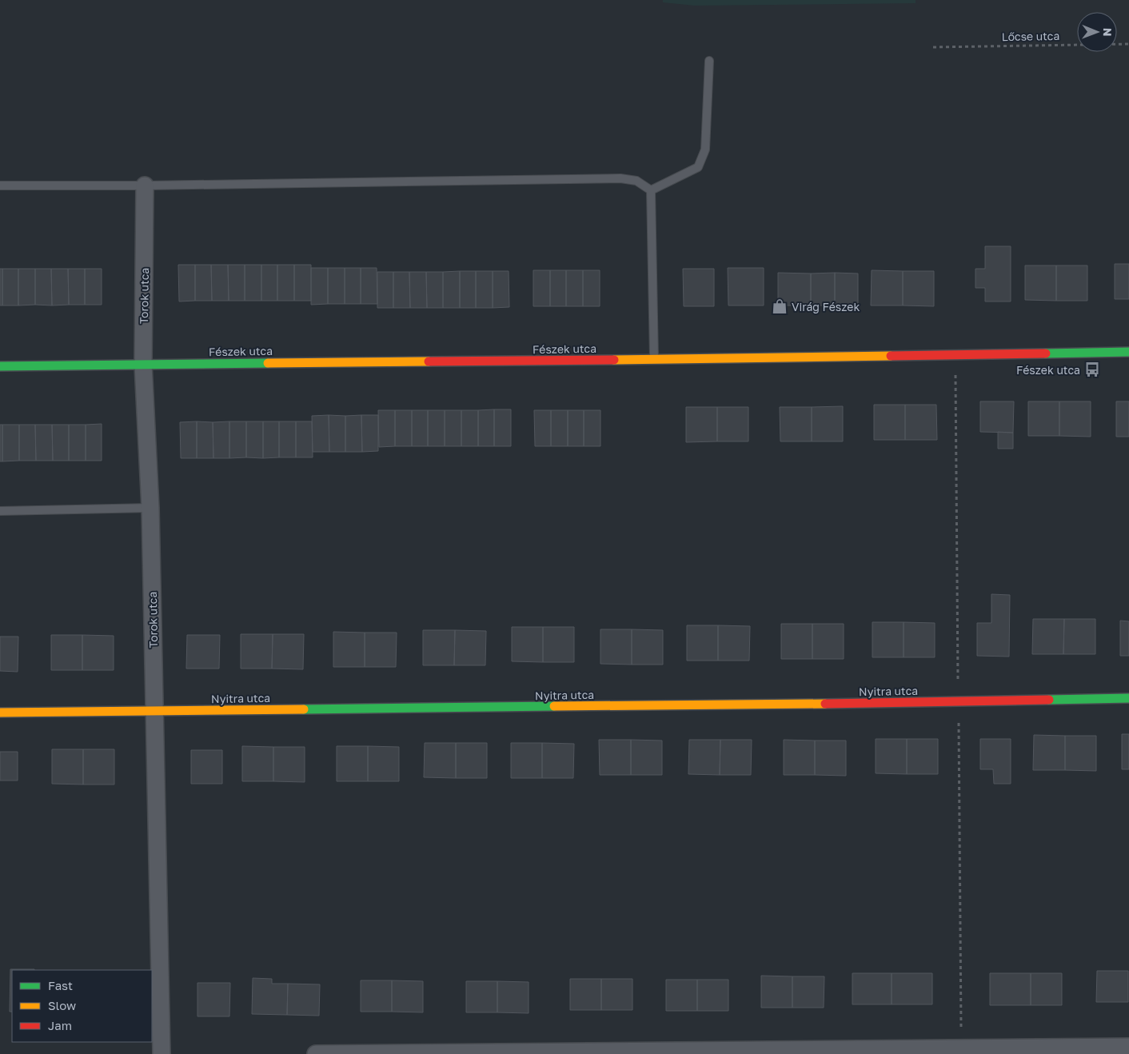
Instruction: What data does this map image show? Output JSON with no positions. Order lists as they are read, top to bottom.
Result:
{
  "streets": {
    "street": ["Torok utca", "Fészek utca", "Nyitra utca"],
    "path": ["Lőcse utca"]
  },
  "crossings": [
    ["Torok utca", "Fészek utca"],
    ["Torok utca", "Nyitra utca"]
  ],
  "places": {
    "shop": ["Virág Fészek"],
    "bus stop": ["Fészek utca"]
  },
  "legend": ["Fast", "Slow", "Jam"],
  "north": "right"
}
